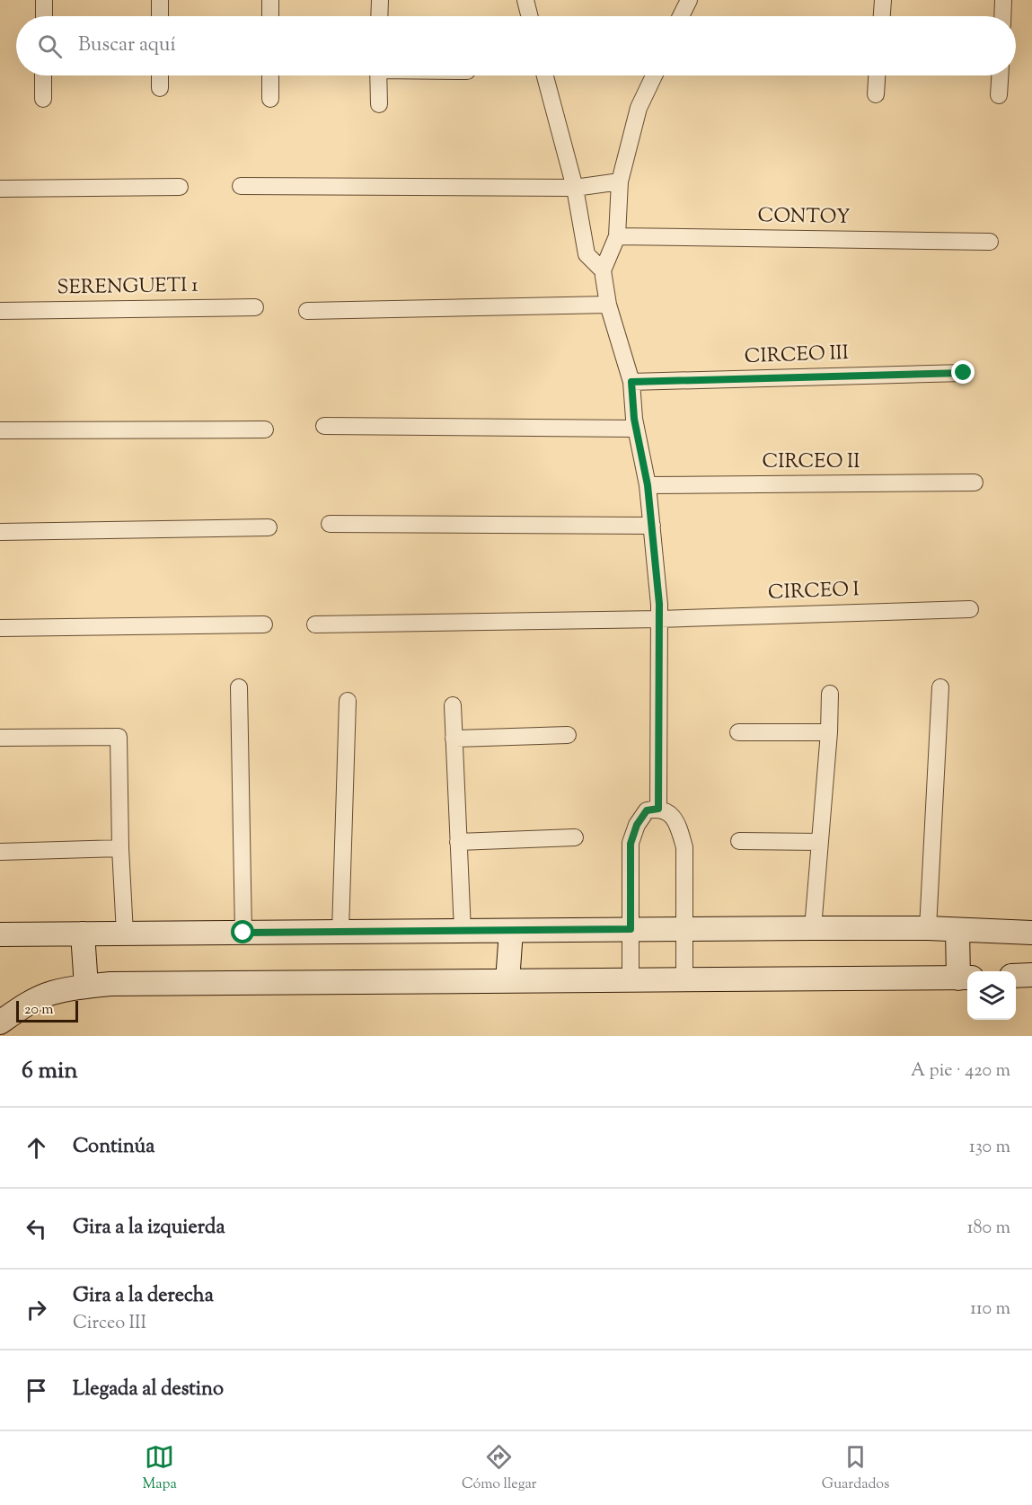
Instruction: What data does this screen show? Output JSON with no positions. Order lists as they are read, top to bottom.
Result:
{
  "streets": {
    "street": [
      "CONTOY",
      "SERENGUETI 1",
      "CIRCEO III",
      "CIRCEO II",
      "CIRCEO I"
    ]
  },
  "scale_bar": "20 m",
  "page": {
    "search": "Buscar aquí",
    "scale": "20 m",
    "heading": ["6 min", "A pie · 420 m"],
    "list": [
      ["Continúa", "130 m"],
      ["Gira a la izquierda", "180 m"],
      ["Gira a la derecha", "Circeo III", "110 m"],
      "Llegada al destino"
    ],
    "nav": ["Mapa", "Cómo llegar", "Guardados"]
  }
}
